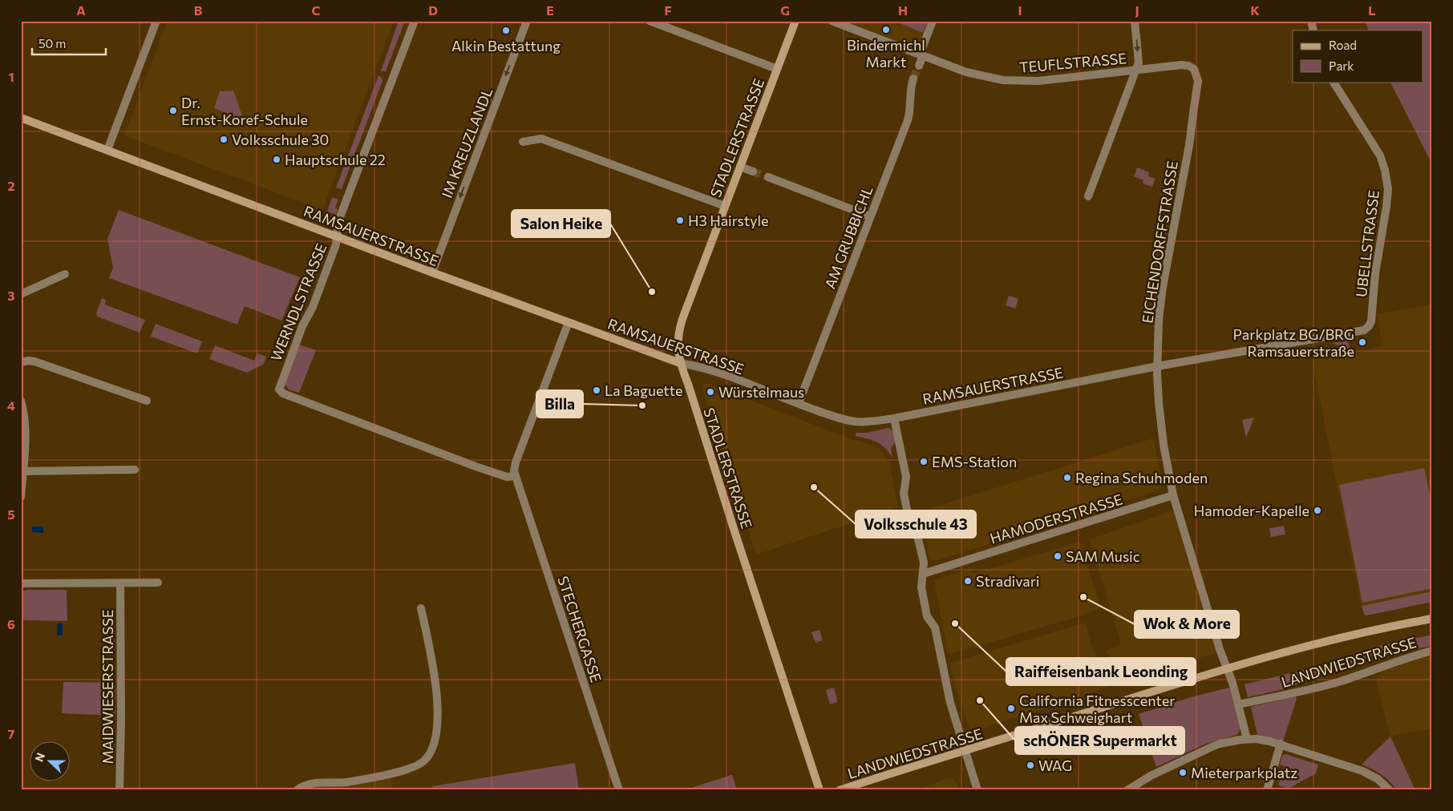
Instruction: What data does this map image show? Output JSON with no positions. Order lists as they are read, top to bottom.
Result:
{
  "streets": {
    "main road": ["STADLERSTRASSE", "RAMSAUERSTRASSE", "LANDWIEDSTRASSE"],
    "street": [
      "TEUFLSTRASSE",
      "IM KREUZLANDL",
      "AM GRUBBICHL",
      "EICHENDORFFSTRASSE",
      "UBELLSTRASSE",
      "WERNDLSTRASSE",
      "HAMODERSTRASSE",
      "STECHERGASSE",
      "MAIDWIESERSTRASSE"
    ]
  },
  "crossings": [
    ["TEUFLSTRASSE", "EICHENDORFFSTRASSE"],
    ["STADLERSTRASSE", "RAMSAUERSTRASSE"],
    ["IM KREUZLANDL", "RAMSAUERSTRASSE"],
    ["RAMSAUERSTRASSE", "AM GRUBBICHL"],
    ["RAMSAUERSTRASSE", "EICHENDORFFSTRASSE"],
    ["RAMSAUERSTRASSE", "UBELLSTRASSE"],
    ["RAMSAUERSTRASSE", "WERNDLSTRASSE"],
    ["RAMSAUERSTRASSE", "STECHERGASSE"],
    ["EICHENDORFFSTRASSE", "HAMODERSTRASSE"],
    ["EICHENDORFFSTRASSE", "LANDWIEDSTRASSE"],
    ["WERNDLSTRASSE", "STECHERGASSE"]
  ],
  "one_way": ["IM KREUZLANDL"],
  "places": [
    "Bindermichl Markt",
    "Alkin Bestattung",
    "Dr. Ernst-Koref-Schule",
    "Volksschule 30",
    "Hauptschule 22",
    "H3 Hairstyle",
    "Salon Heike",
    "Parkplatz BG/BRG Ramsauerstraße",
    "La Baguette",
    "Würstelmaus",
    "Billa",
    "EMS-Station",
    "Regina Schuhmoden",
    "Volksschule 43",
    "Hamoder-Kapelle",
    "SAM Music",
    "Stradivari",
    "Wok & More",
    "Raiffeisenbank Leonding",
    "schÖNER Supermarkt",
    "California Fitnesscenter Max Schweighart",
    "WAG",
    "Mieterparkplatz"
  ],
  "legend": ["Road", "Park"],
  "scale_bar": "50 m",
  "north": "left",
  "grid": {
    "columns": [
      "A",
      "B",
      "C",
      "D",
      "E",
      "F",
      "G",
      "H",
      "I",
      "J",
      "K",
      "L"
    ],
    "rows": [
      "1",
      "2",
      "3",
      "4",
      "5",
      "6",
      "7"
    ]
  }
}
